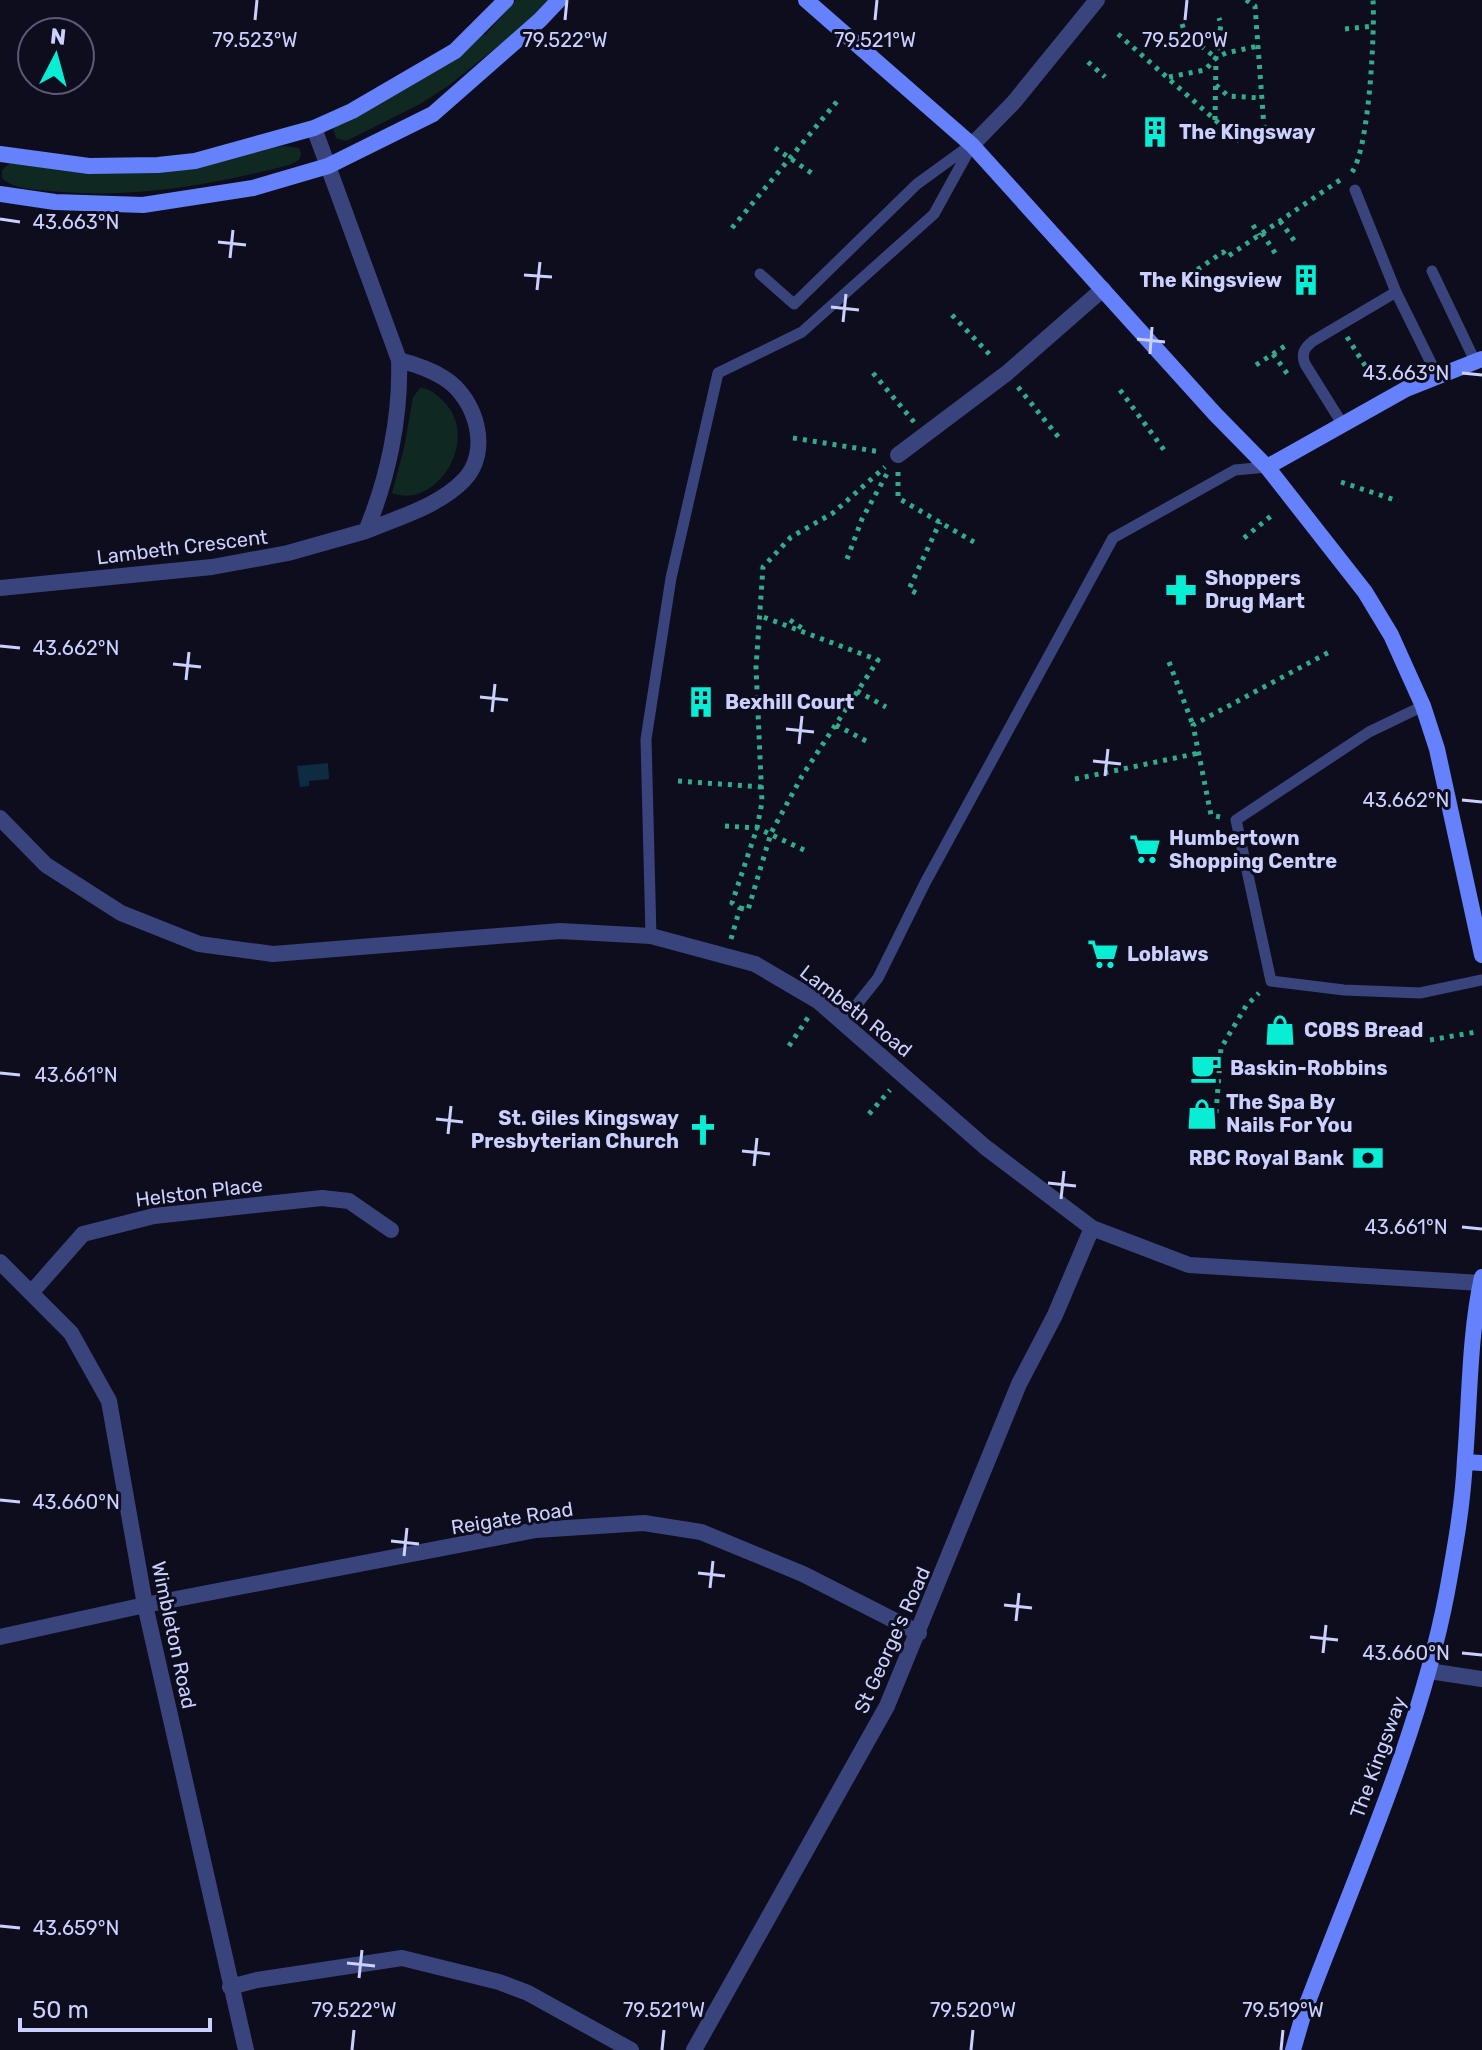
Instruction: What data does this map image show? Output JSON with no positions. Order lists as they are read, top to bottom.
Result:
{
  "streets": {
    "street": [
      "Lambeth Crescent",
      "Lambeth Road",
      "Helston Place",
      "Reigate Road",
      "Wimbleton Road",
      "St George's Road",
      "The Kingsway"
    ]
  },
  "crossings": [
    ["Lambeth Road", "St George's Road"],
    ["Lambeth Road", "The Kingsway"],
    ["Helston Place", "Wimbleton Road"],
    ["Reigate Road", "Wimbleton Road"],
    ["Reigate Road", "St George's Road"]
  ],
  "places": {
    "building": ["The Kingsway", "The Kingsview", "Bexhill Court"],
    "pharmacy": ["Shoppers Drug Mart"],
    "supermarket": ["Humbertown Shopping Centre", "Loblaws"],
    "shop": ["COBS Bread", "The Spa By Nails For You"],
    "cafe": ["Baskin-Robbins"],
    "church": ["St. Giles Kingsway Presbyterian Church"],
    "bank": ["RBC Royal Bank"]
  },
  "scale_bar": "50 m",
  "north": "top",
  "coordinates": [
    "79.523°W",
    "79.522°W",
    "79.521°W",
    "79.520°W",
    "43.663°N",
    "43.662°N",
    "43.661°N",
    "43.660°N",
    "43.659°N",
    "79.519°W"
  ]
}
